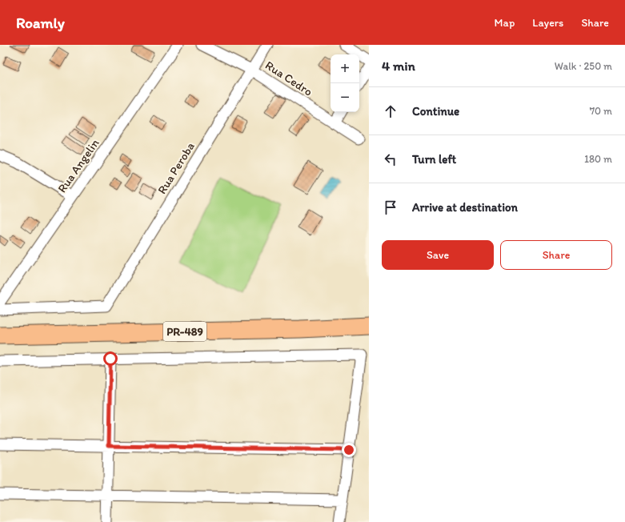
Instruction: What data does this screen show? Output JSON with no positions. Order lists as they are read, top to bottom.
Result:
{
  "streets": {
    "main road": ["PR-489"],
    "street": ["Rua Cedro", "Rua Angelin", "Rua Peroba"]
  },
  "crossings": [
    ["Rua Cedro", "Rua Peroba"]
  ],
  "page": {
    "header": "Roamly",
    "nav": ["Map", "Layers", "Share"],
    "heading": ["4 min", "Walk · 250 m"],
    "map_buttons": ["+", "−"],
    "list": [
      ["Continue", "70 m"],
      ["Turn left", "180 m"],
      "Arrive at destination"
    ],
    "buttons": ["Save", "Share"]
  }
}
